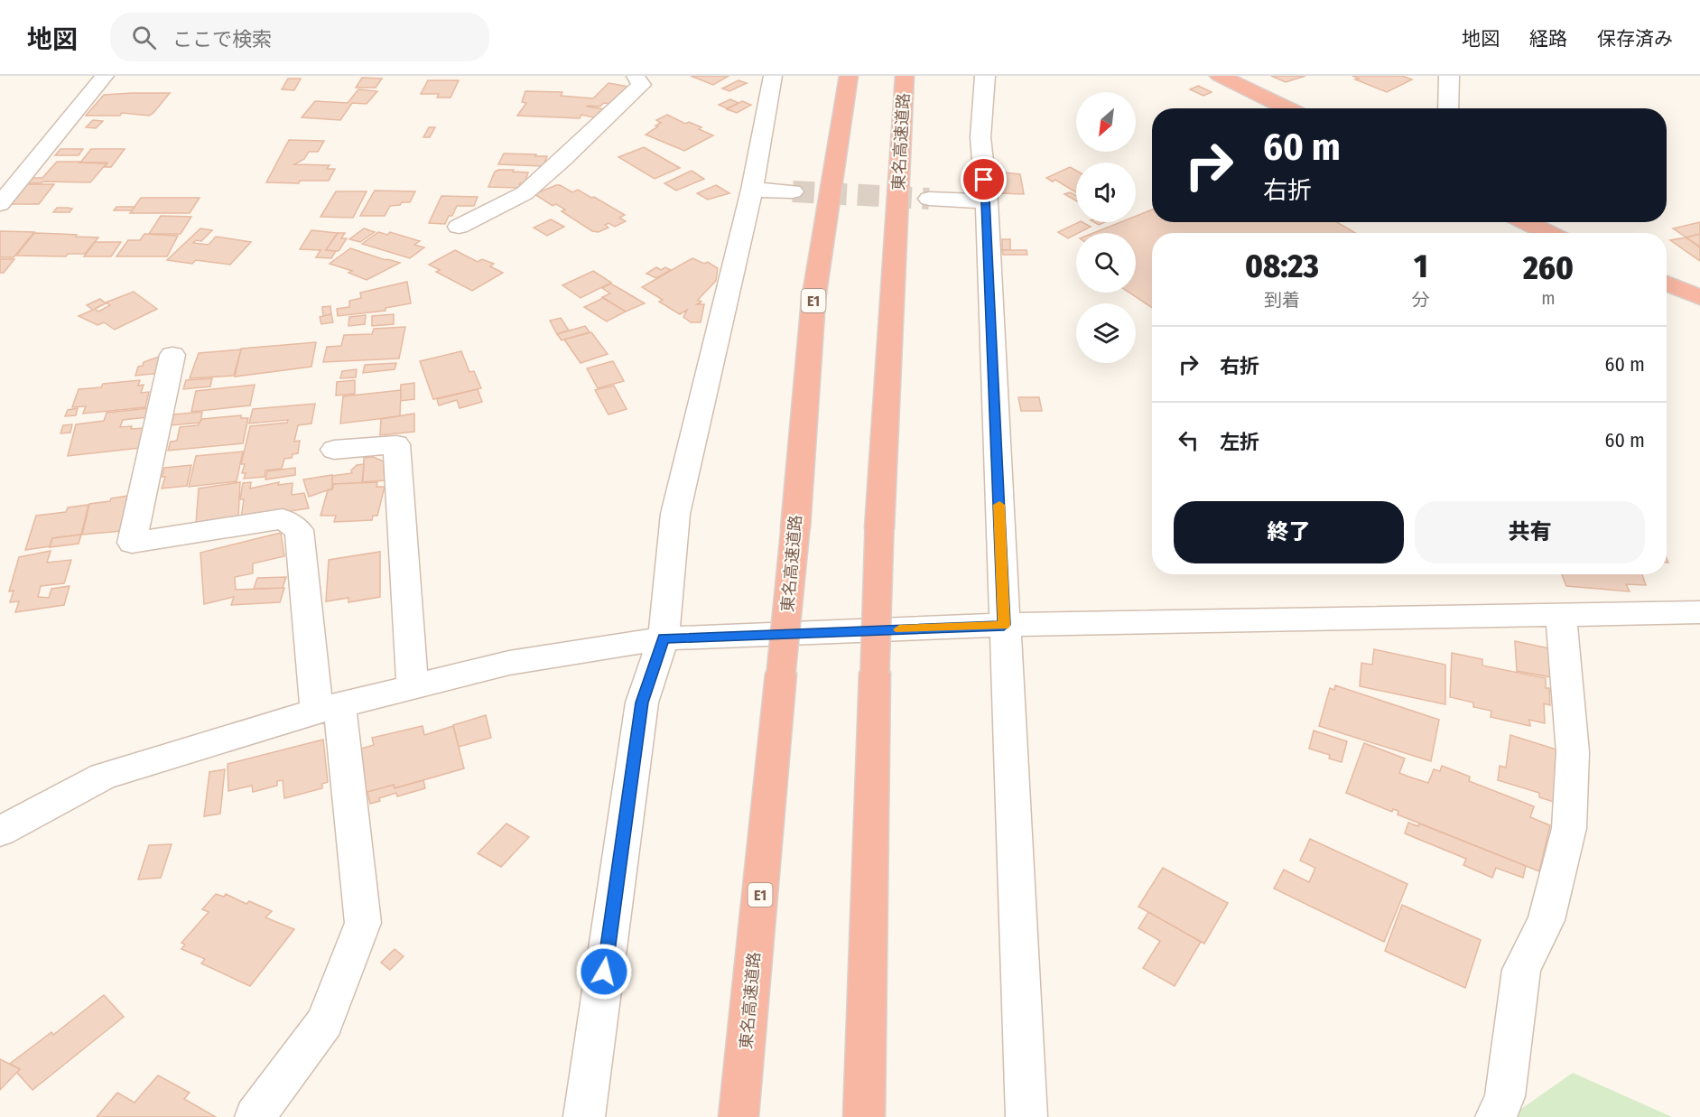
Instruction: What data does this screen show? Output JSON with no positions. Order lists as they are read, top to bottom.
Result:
{
  "streets": {
    "highway": ["東名高速道路", "E1"]
  },
  "north": "bottom left",
  "page": {
    "header": "地図",
    "search": "ここで検索",
    "nav": ["地図", "経路", "保存済み"],
    "turn": ["60 m", "右折"],
    "eta": [
      "08:23",
      "到着",
      "1",
      "分",
      "260",
      "m"
    ],
    "list": [
      {
        "name": "右折",
        "value": "60 m"
      },
      {
        "name": "左折",
        "value": "60 m"
      }
    ],
    "buttons": ["終了", "共有"]
  }
}
